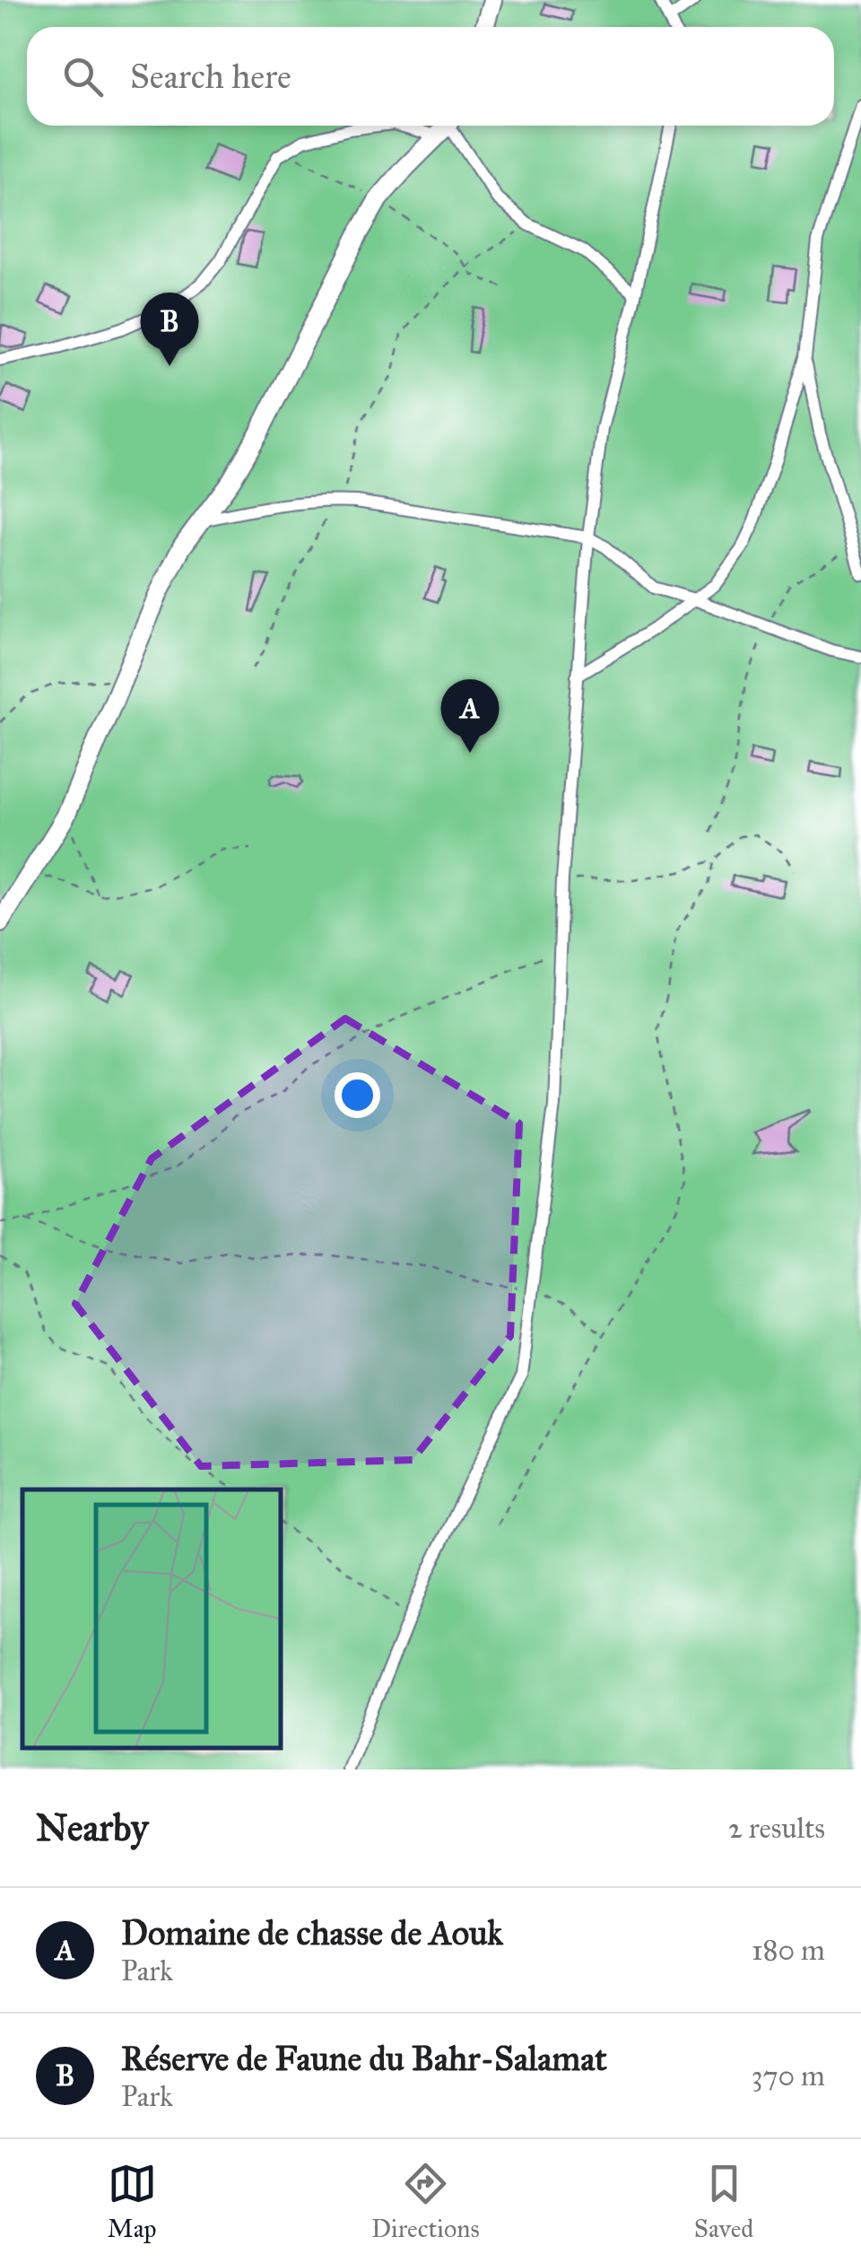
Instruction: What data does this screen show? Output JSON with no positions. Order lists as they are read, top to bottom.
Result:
{
  "page": {
    "search": "Search here",
    "pins": ["B", "A"],
    "heading": ["Nearby", "2 results"],
    "list": [
      {
        "mark": "A",
        "name": "Domaine de chasse de Aouk",
        "note": "Park",
        "value": "180 m"
      },
      {
        "mark": "B",
        "name": "Réserve de Faune du Bahr-Salamat",
        "note": "Park",
        "value": "370 m"
      }
    ],
    "nav": ["Map", "Directions", "Saved"]
  }
}
